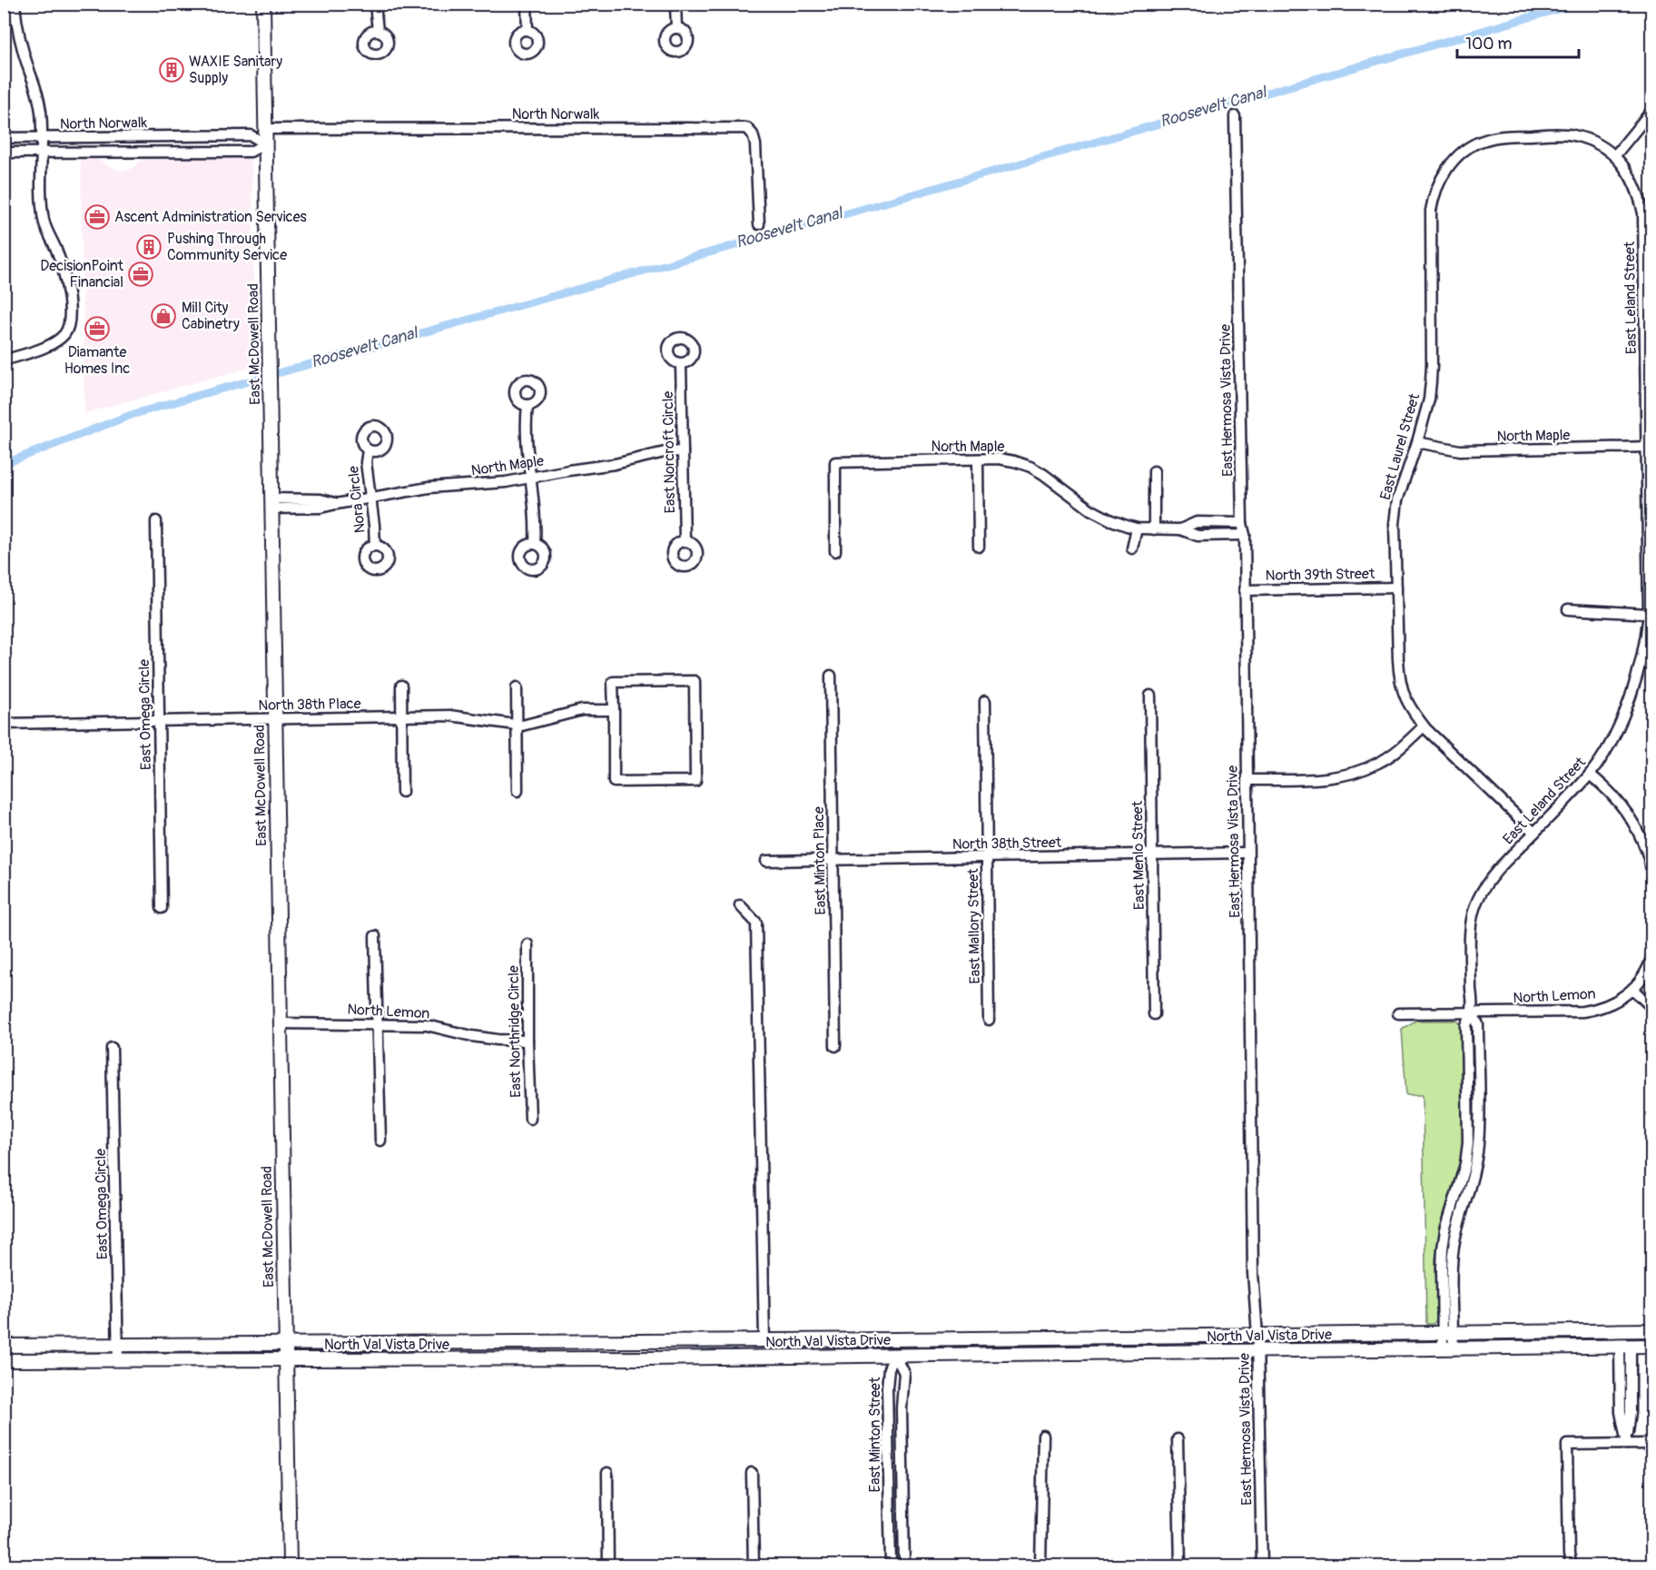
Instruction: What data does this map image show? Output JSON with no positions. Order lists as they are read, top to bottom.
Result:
{
  "streets": {
    "main road": ["East McDowell Road", "North Val Vista Drive"],
    "street": [
      "North Norwalk",
      "East Leland Street",
      "East Hermosa Vista Drive",
      "North Maple",
      "East Laurel Street",
      "East Norcroft Circle",
      "Nora Circle",
      "North 39th Street",
      "North 38th Place",
      "East Omega Circle",
      "North 38th Street",
      "East Menlo Street",
      "East Minton Place",
      "East Mallory Street",
      "North Lemon",
      "East Northridge Circle",
      "East Minton Street"
    ]
  },
  "crossings": [
    ["North Norwalk", "East McDowell Road"],
    ["East Leland Street", "North Maple"],
    ["East Leland Street", "East Laurel Street"],
    ["East Leland Street", "North Lemon"],
    ["East Leland Street", "North Val Vista Drive"],
    ["East McDowell Road", "North Maple"],
    ["East McDowell Road", "North 38th Place"],
    ["East McDowell Road", "North Lemon"],
    ["East McDowell Road", "North Val Vista Drive"],
    ["East Hermosa Vista Drive", "North Maple"],
    ["East Hermosa Vista Drive", "North 39th Street"],
    ["East Hermosa Vista Drive", "North 38th Street"],
    ["East Hermosa Vista Drive", "North Val Vista Drive"],
    ["North Maple", "East Laurel Street"],
    ["North Maple", "East Norcroft Circle"],
    ["North Maple", "Nora Circle"],
    ["East Laurel Street", "North 39th Street"],
    ["North 38th Place", "East Omega Circle"],
    ["East Omega Circle", "North Val Vista Drive"],
    ["North 38th Street", "East Menlo Street"],
    ["North 38th Street", "East Minton Place"],
    ["North 38th Street", "East Mallory Street"],
    ["North Lemon", "East Northridge Circle"],
    ["North Val Vista Drive", "East Minton Street"]
  ],
  "water": ["Roosevelt Canal"],
  "places": {
    "building": ["WAXIE Sanitary Supply", "Pushing Through Community Service"],
    "office": ["Ascent Administration Services", "DecisionPoint Financial", "Diamante Homes Inc"],
    "shop": ["Mill City Cabinetry"]
  },
  "scale_bar": "100 m"
}
